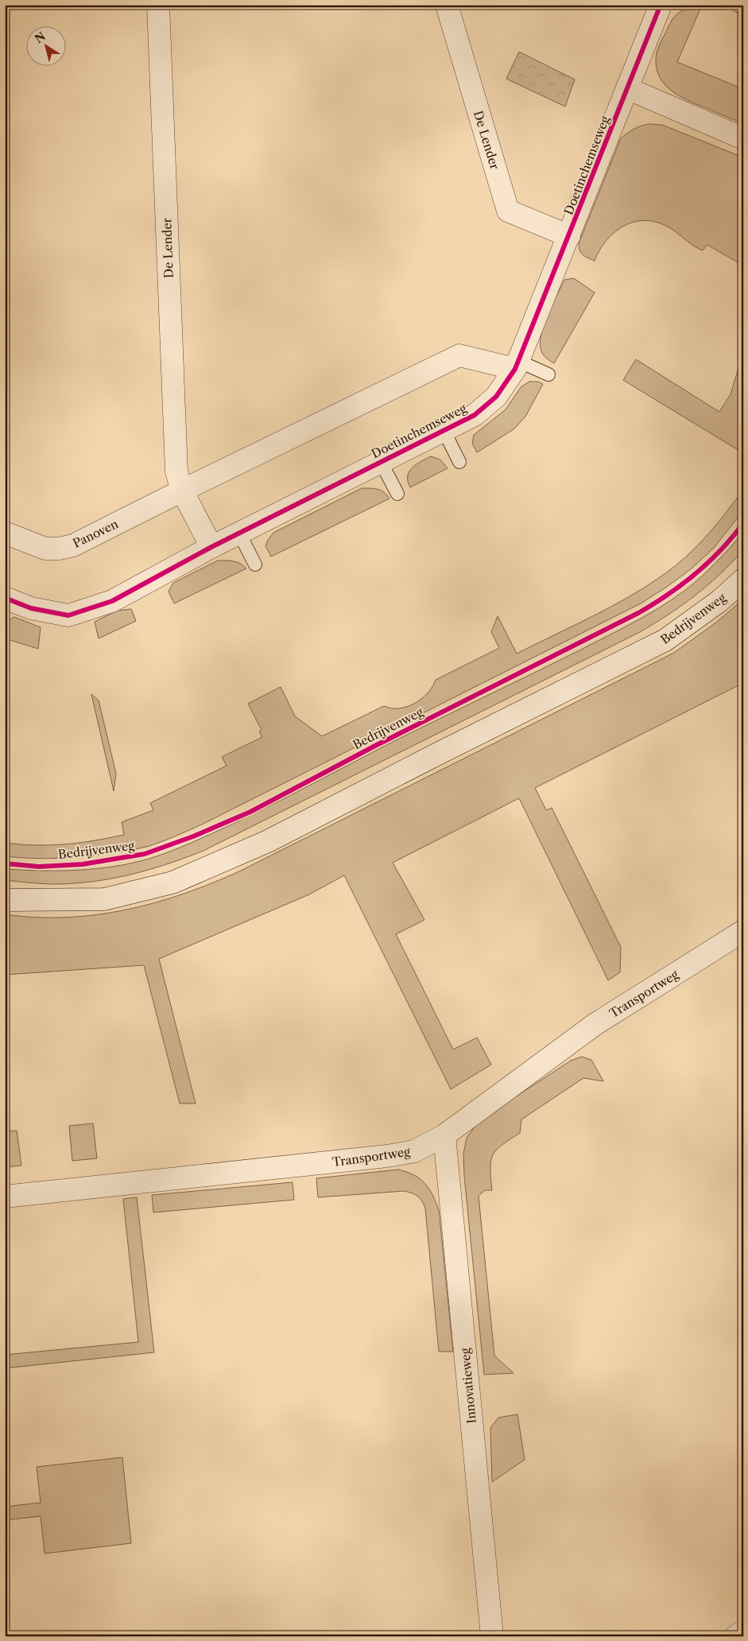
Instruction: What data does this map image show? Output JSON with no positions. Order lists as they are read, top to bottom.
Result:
{
  "streets": {
    "street": [
      "De Lender",
      "Doetinchemseweg",
      "Panoven",
      "Bedrijvenweg",
      "Transportweg",
      "Innovatieweg"
    ]
  },
  "crossings": [
    ["De Lender", "Doetinchemseweg"],
    ["De Lender", "Panoven"],
    ["Transportweg", "Innovatieweg"]
  ],
  "north": "top left"
}
